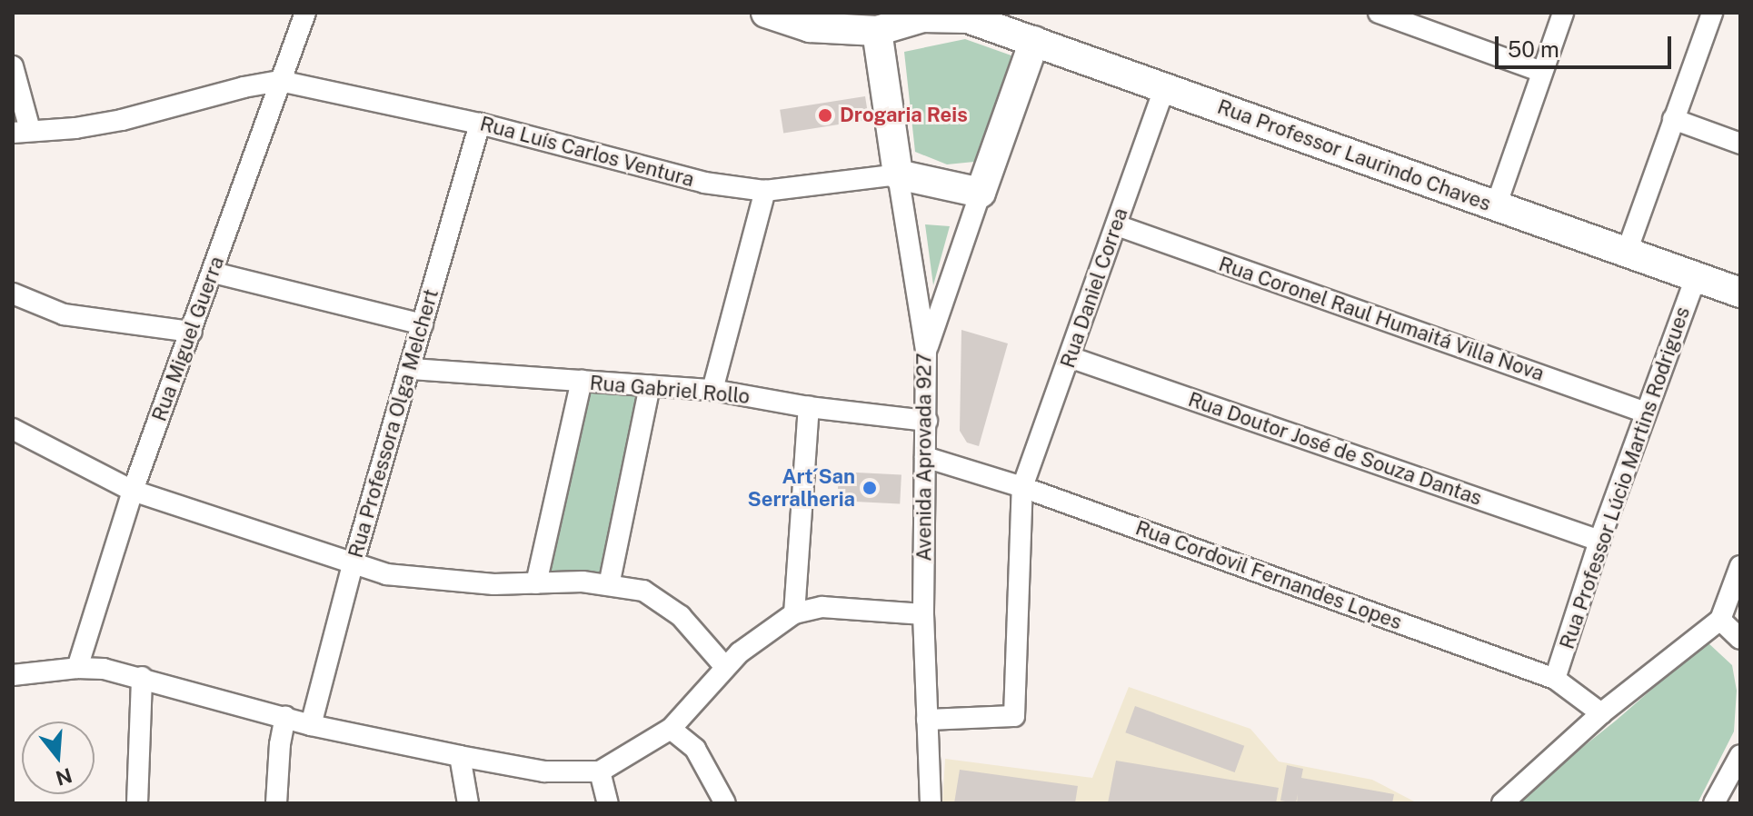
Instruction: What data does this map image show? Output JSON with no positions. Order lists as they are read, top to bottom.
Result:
{
  "streets": {
    "street": [
      "Rua Luís Carlos Ventura",
      "Rua Professor Laurindo Chaves",
      "Rua Daniel Correa",
      "Rua Coronel Raul Humaitá Villa Nova",
      "Rua Miguel Guerra",
      "Rua Gabriel Rollo",
      "Rua Professora Olga Melchert",
      "Rua Doutor José de Souza Dantas",
      "Avenida Aprovada 927",
      "Rua Professor Lúcio Martins Rodrigues",
      "Rua Cordovil Fernandes Lopes"
    ]
  },
  "crossings": [
    ["Rua Luís Carlos Ventura", "Rua Miguel Guerra"],
    ["Rua Luís Carlos Ventura", "Rua Professora Olga Melchert"],
    ["Rua Luís Carlos Ventura", "Avenida Aprovada 927"],
    ["Rua Professor Laurindo Chaves", "Rua Daniel Correa"],
    ["Rua Professor Laurindo Chaves", "Avenida Aprovada 927"],
    ["Rua Professor Laurindo Chaves", "Rua Professor Lúcio Martins Rodrigues"],
    ["Rua Daniel Correa", "Rua Coronel Raul Humaitá Villa Nova"],
    ["Rua Daniel Correa", "Rua Doutor José de Souza Dantas"],
    ["Rua Daniel Correa", "Avenida Aprovada 927"],
    ["Rua Daniel Correa", "Rua Cordovil Fernandes Lopes"],
    ["Rua Coronel Raul Humaitá Villa Nova", "Rua Professor Lúcio Martins Rodrigues"],
    ["Rua Gabriel Rollo", "Rua Professora Olga Melchert"],
    ["Rua Gabriel Rollo", "Avenida Aprovada 927"],
    ["Rua Doutor José de Souza Dantas", "Rua Professor Lúcio Martins Rodrigues"],
    ["Avenida Aprovada 927", "Rua Cordovil Fernandes Lopes"],
    ["Rua Professor Lúcio Martins Rodrigues", "Rua Cordovil Fernandes Lopes"]
  ],
  "places": ["Drogaria Reis", "Art´San Serralheria"],
  "scale_bar": "50 m",
  "north": "bottom"
}
